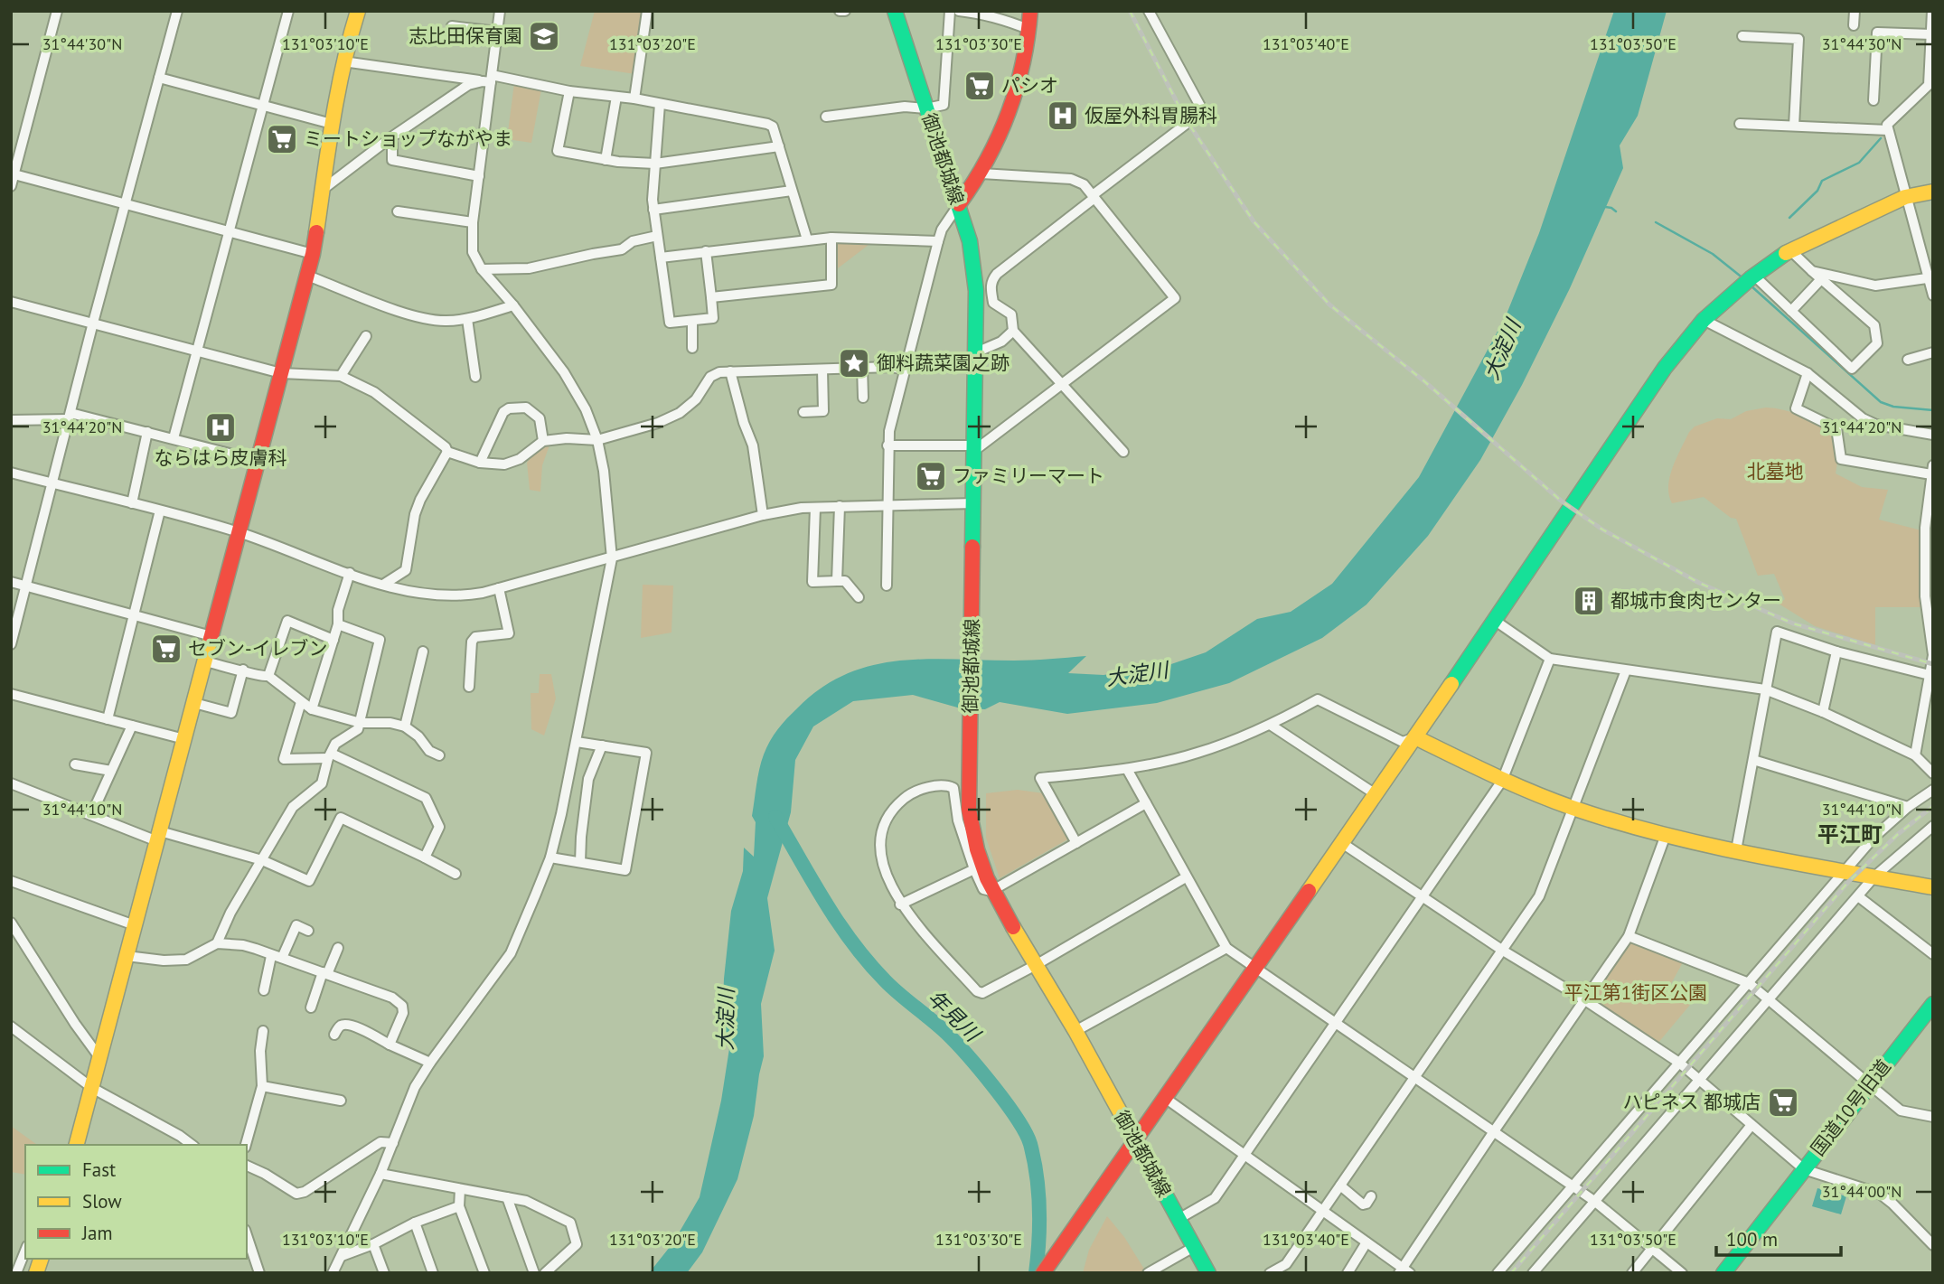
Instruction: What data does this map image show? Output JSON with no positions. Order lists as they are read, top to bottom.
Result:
{
  "streets": {
    "street": ["御池都城線", "国道10号旧道"]
  },
  "districts": ["平江町"],
  "water": ["大淀川", "年見川"],
  "parks": ["北墓地", "平江第1街区公園"],
  "places": {
    "school or university": ["志比田保育園"],
    "supermarket": [
      "パシオ",
      "ミートショップながやま",
      "ファミリーマート",
      "セブン-イレブン",
      "ハピネス 都城店"
    ],
    "hospital": ["仮屋外科胃腸科", "ならはら皮膚科"],
    "place": ["御料蔬菜園之跡"],
    "building": ["都城市食肉センター"]
  },
  "legend": ["Fast", "Slow", "Jam"],
  "scale_bar": "100 m",
  "coordinates": [
    "131°03'10\"E",
    "131°03'20\"E",
    "131°03'30\"E",
    "131°03'40\"E",
    "131°03'50\"E",
    "31°44'30\"N",
    "31°44'20\"N",
    "31°44'10\"N",
    "31°44'00\"N"
  ]
}
